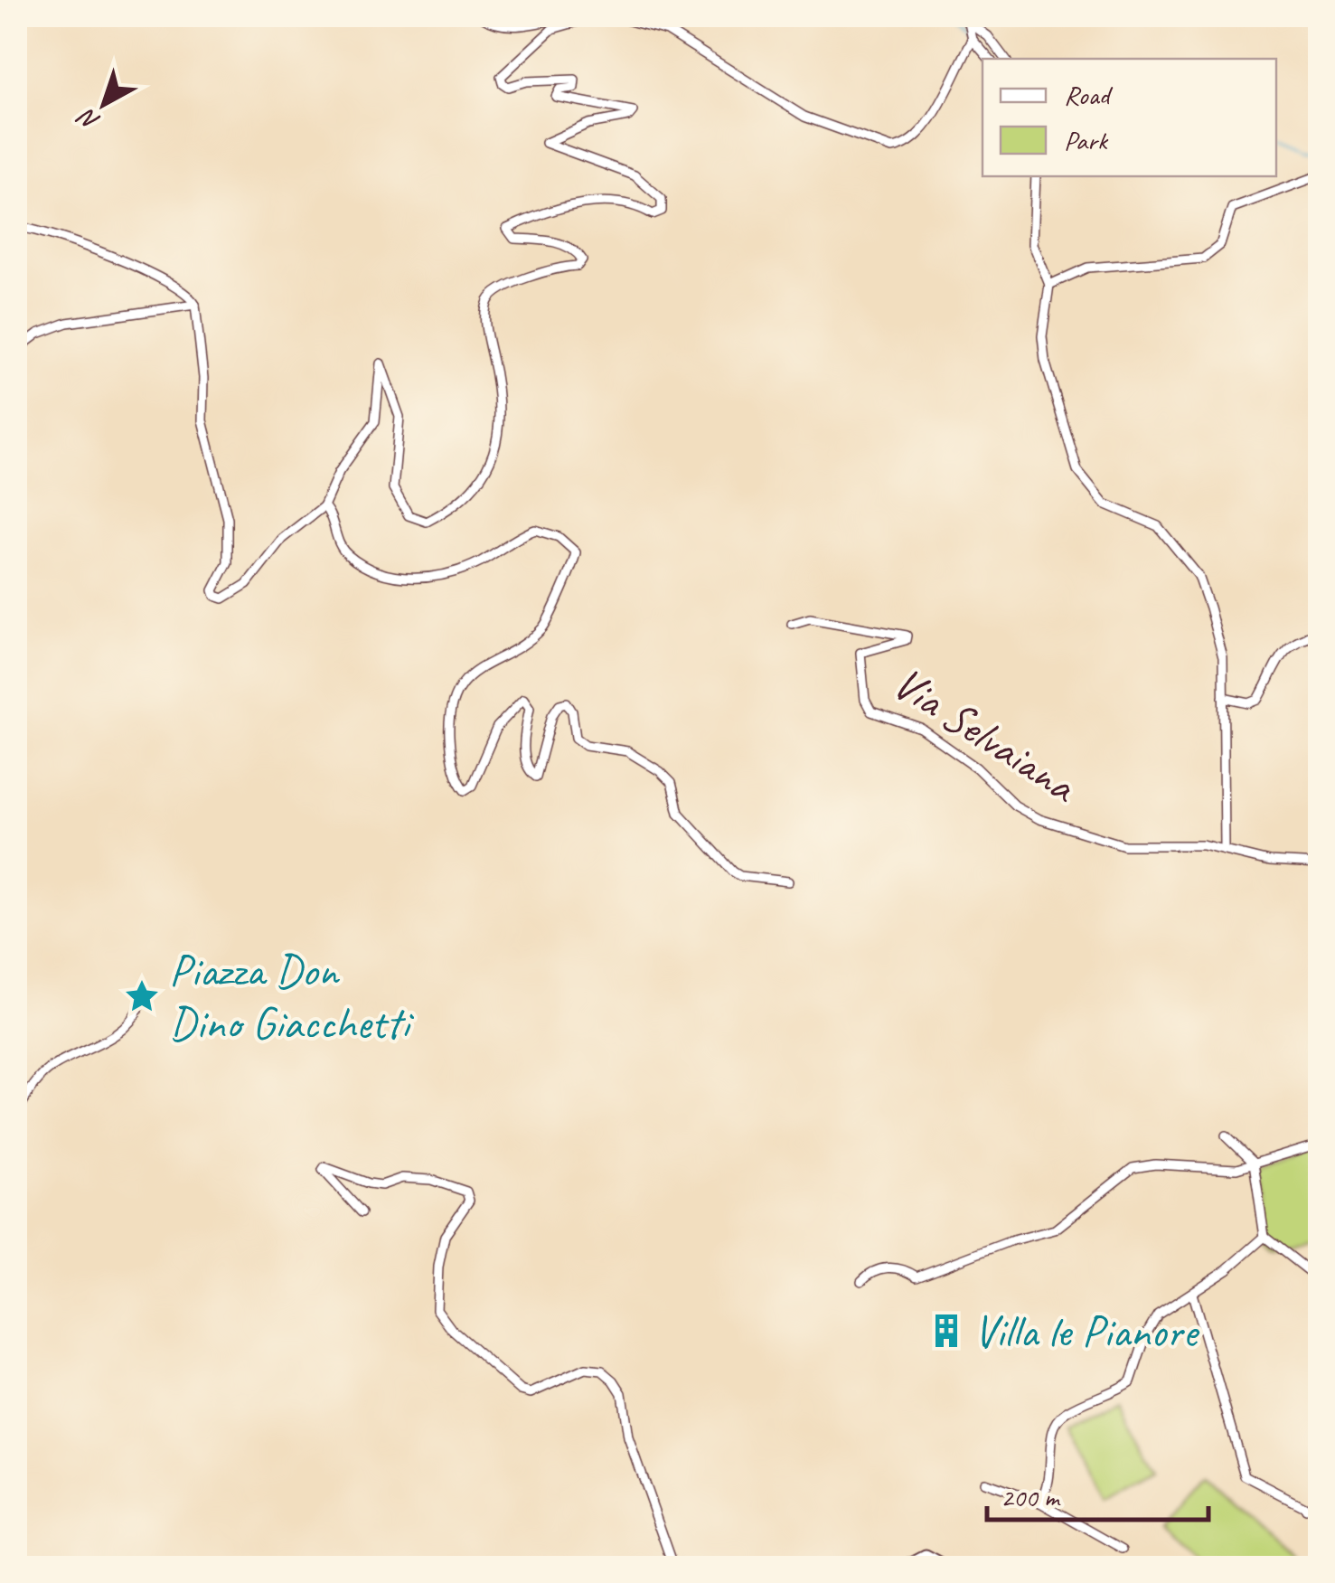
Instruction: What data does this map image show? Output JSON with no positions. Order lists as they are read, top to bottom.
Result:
{
  "streets": {
    "street": ["Via Selvaiana"]
  },
  "places": {
    "place": ["Piazza Don Dino Giacchetti"],
    "building": ["Villa le Pianore"]
  },
  "legend": ["Road", "Park"],
  "scale_bar": "200 m",
  "north": "bottom left"
}
